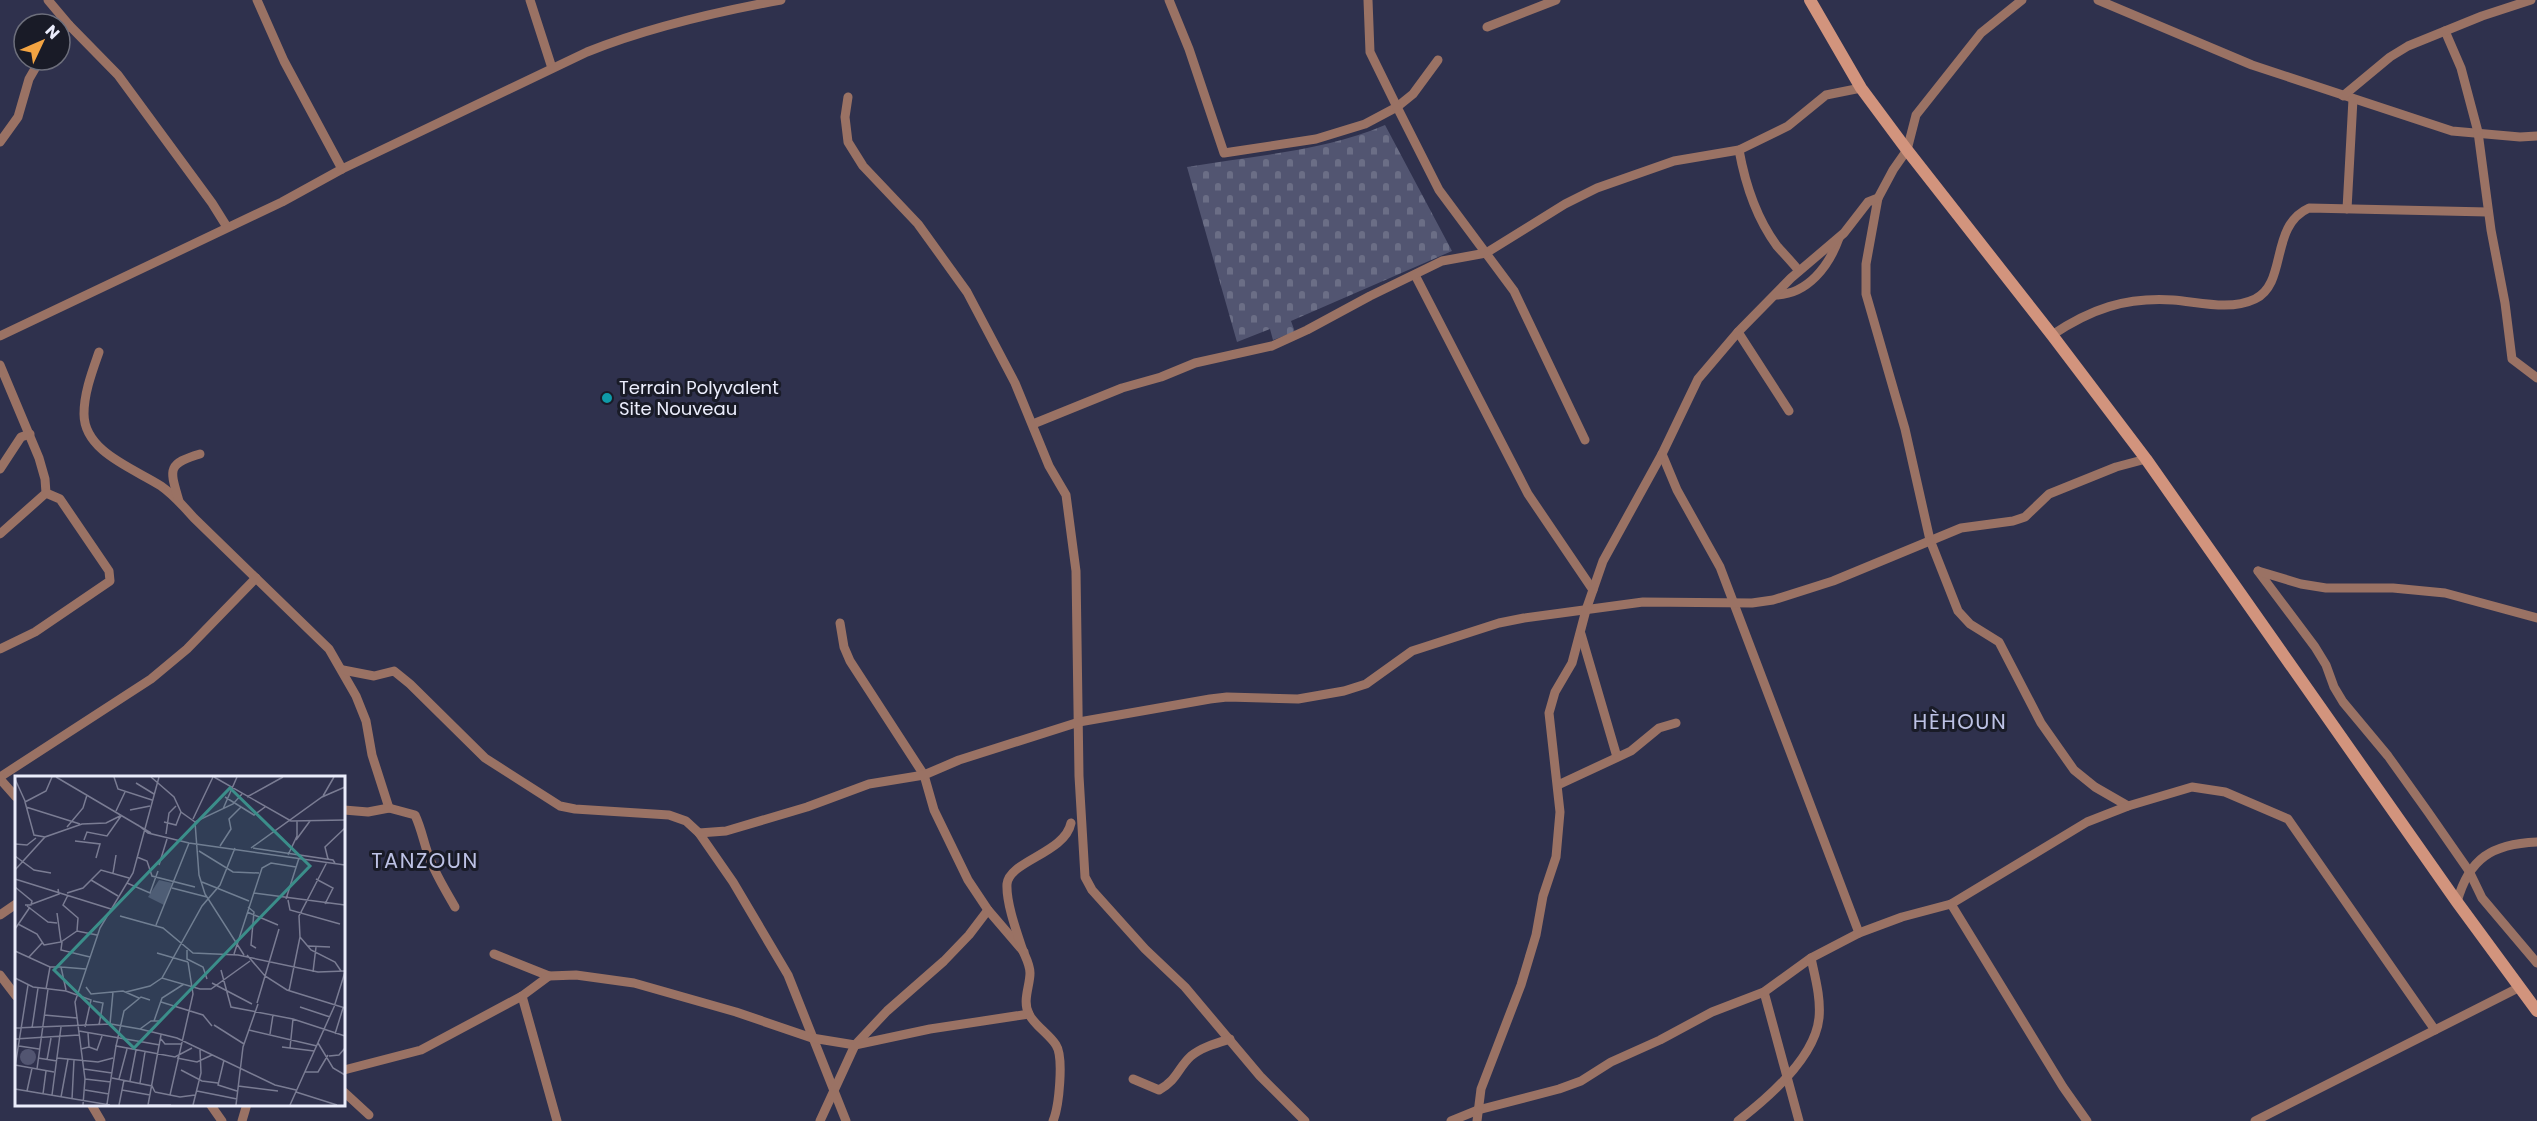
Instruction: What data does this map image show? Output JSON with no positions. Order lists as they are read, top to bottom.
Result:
{
  "districts": ["HÈHOUN", "TANZOUN"],
  "places": ["Terrain Polyvalent Site Nouveau"],
  "north": "top right"
}
